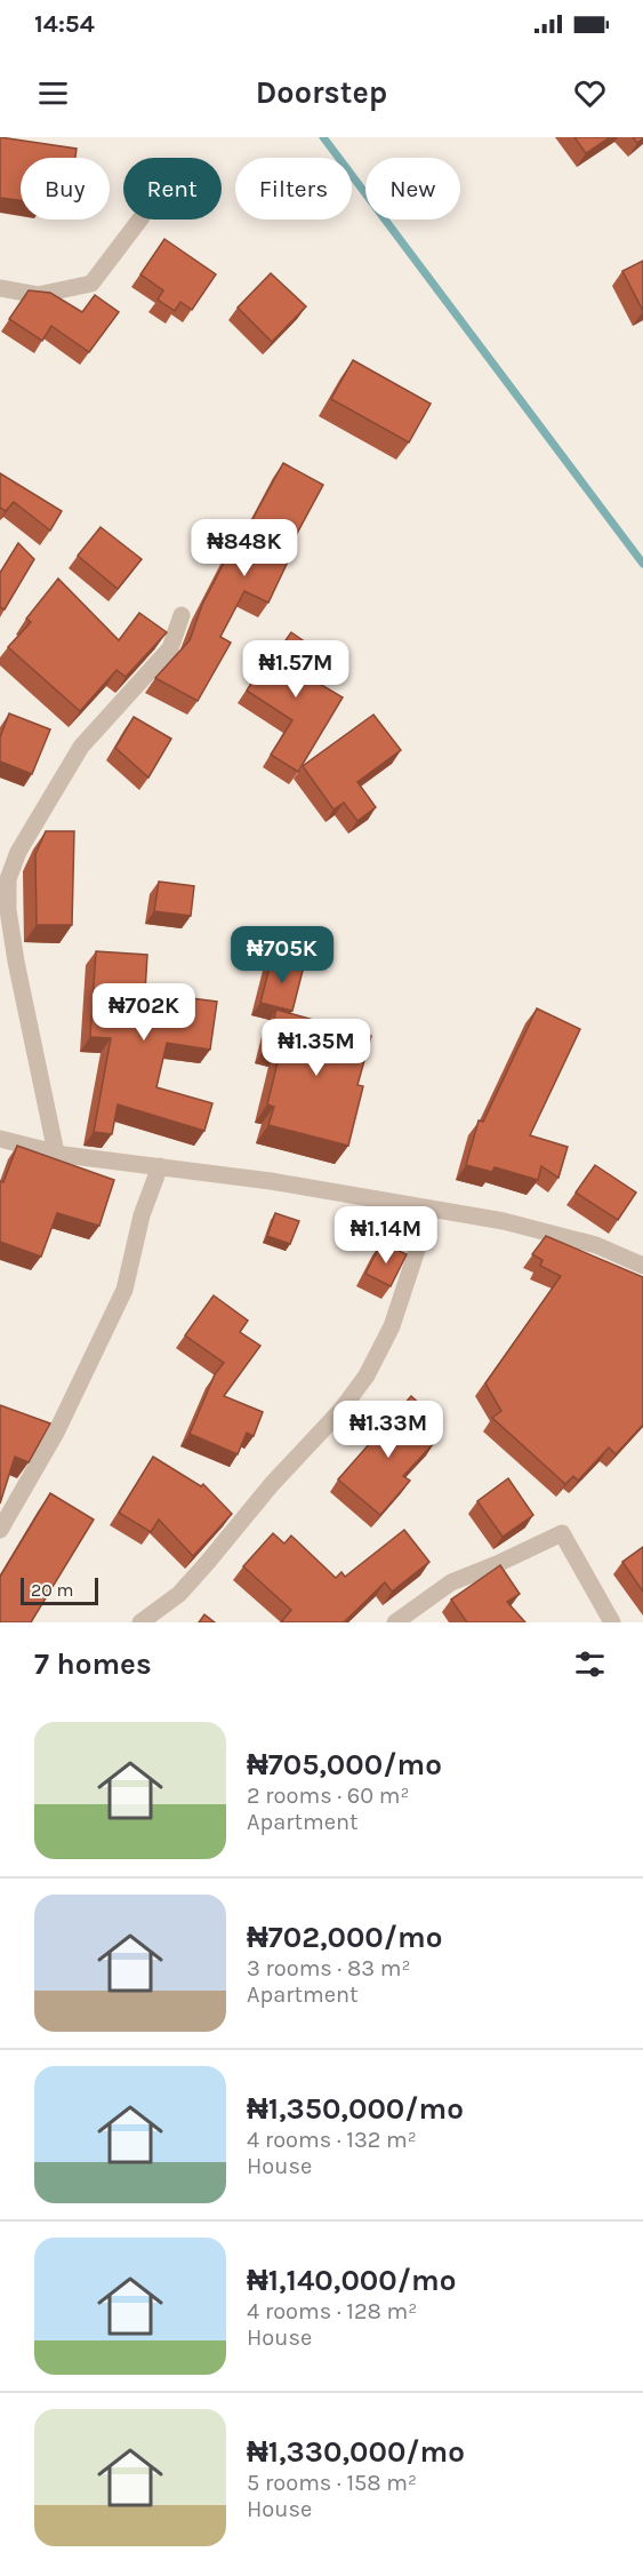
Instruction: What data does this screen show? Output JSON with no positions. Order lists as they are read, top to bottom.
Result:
{
  "scale_bar": "20 m",
  "page": {
    "status": "14:54",
    "header": "Doorstep",
    "chip": [
      "Buy",
      "Rent",
      "Filters",
      "New"
    ],
    "price": [
      "₦848K",
      "₦1.57M",
      "₦705K",
      "₦702K",
      "₦1.35M",
      "₦1.14M",
      "₦1.33M"
    ],
    "scale": "20 m",
    "heading": "7 homes",
    "list": [
      {
        "name": "₦705,000/mo",
        "note": "2 rooms · 60 m² · Apartment"
      },
      {
        "name": "₦702,000/mo",
        "note": "3 rooms · 83 m² · Apartment"
      },
      {
        "name": "₦1,350,000/mo",
        "note": "4 rooms · 132 m² · House"
      },
      {
        "name": "₦1,140,000/mo",
        "note": "4 rooms · 128 m² · House"
      },
      {
        "name": "₦1,330,000/mo",
        "note": "5 rooms · 158 m² · House"
      }
    ]
  }
}
